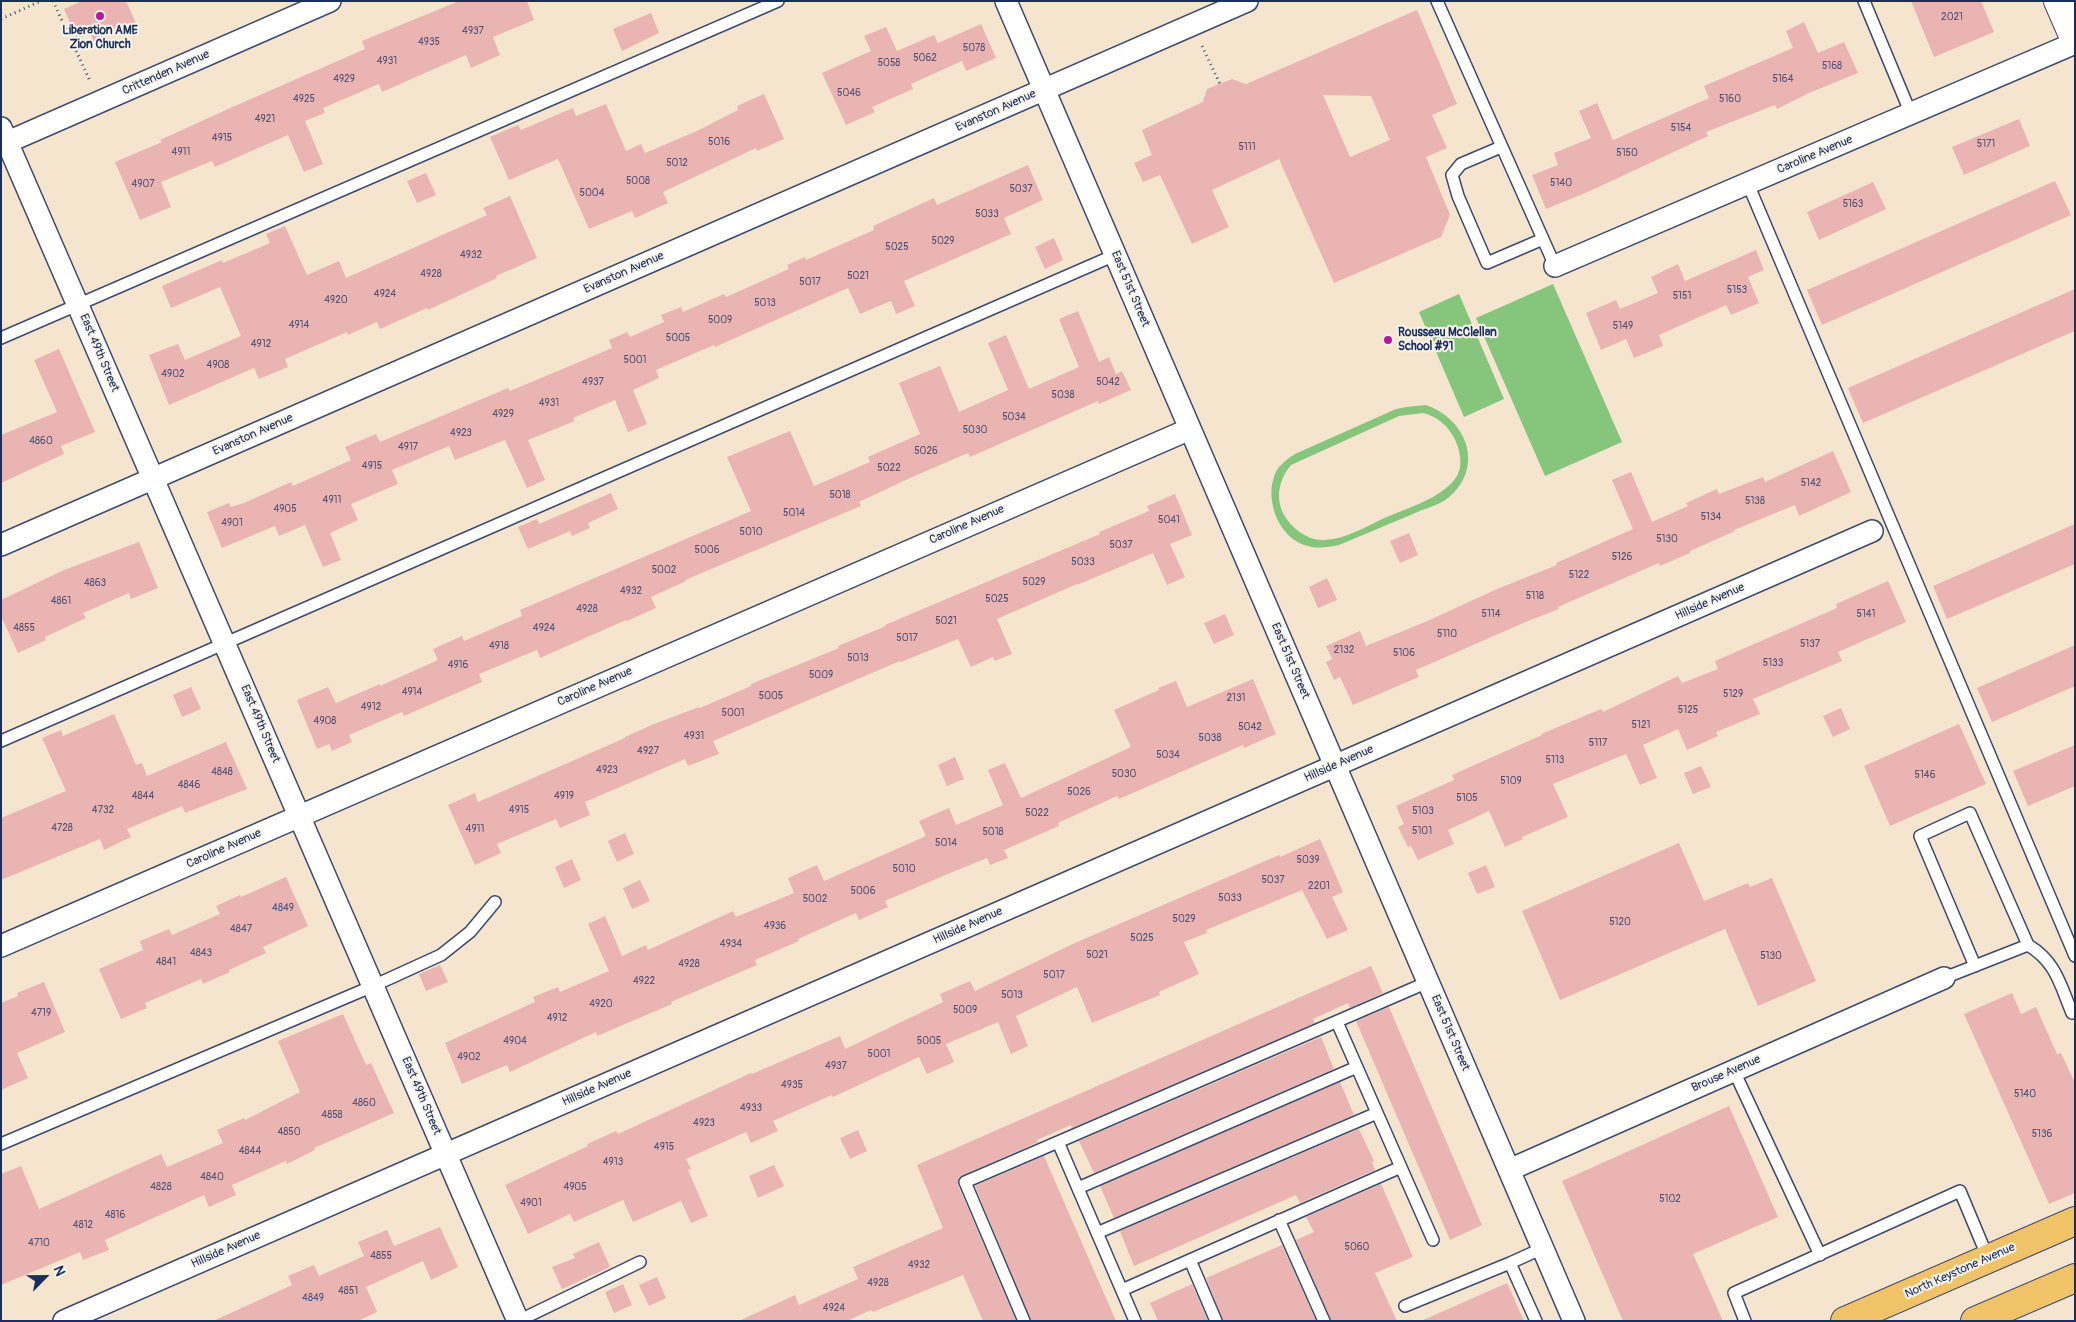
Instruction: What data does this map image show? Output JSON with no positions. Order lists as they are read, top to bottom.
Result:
{
  "streets": {
    "main road": ["North Keystone Avenue"],
    "street": [
      "Crittenden Avenue",
      "Evanston Avenue",
      "Caroline Avenue",
      "East 51st Street",
      "East 49th Street",
      "Hillside Avenue",
      "Brouse Avenue"
    ]
  },
  "crossings": [
    ["Crittenden Avenue", "East 49th Street"],
    ["Evanston Avenue", "East 51st Street"],
    ["Evanston Avenue", "East 49th Street"],
    ["Caroline Avenue", "East 51st Street"],
    ["Caroline Avenue", "East 49th Street"],
    ["East 51st Street", "Hillside Avenue"],
    ["East 51st Street", "Brouse Avenue"],
    ["East 49th Street", "Hillside Avenue"]
  ],
  "places": ["Liberation AME Zion Church", "Rousseau McClellan School #91"],
  "house_numbers": [
    "2021",
    "4937",
    "4935",
    "5078",
    "5062",
    "4931",
    "5058",
    "5168",
    "4929",
    "5164",
    "5046",
    "4925",
    "5160",
    "4921",
    "5154",
    "4915",
    "5016",
    "5171",
    "5111",
    "4911",
    "5150",
    "5012",
    "5008",
    "5140",
    "4907",
    "5037",
    "5004",
    "5163",
    "5033",
    "5029",
    "5025",
    "4932",
    "4928",
    "5021",
    "5017",
    "5153",
    "4924",
    "5151",
    "4920",
    "5013",
    "5009",
    "4914",
    "5149",
    "5005",
    "4912",
    "5001",
    "4908",
    "4902",
    "4937",
    "5042",
    "5038",
    "4931",
    "4929",
    "5034",
    "5030",
    "4923",
    "4860",
    "4917",
    "5026",
    "4915",
    "5022",
    "5142",
    "5018",
    "4911",
    "5138",
    "4905",
    "5014",
    "5134",
    "5041",
    "4901",
    "5010",
    "5130",
    "5037",
    "5006",
    "5126",
    "5033",
    "5002",
    "5122",
    "5029",
    "4863",
    "4932",
    "5118",
    "5025",
    "4861",
    "4928",
    "5114",
    "5141",
    "5021",
    "4855",
    "4924",
    "5110",
    "5017",
    "5137",
    "4918",
    "2132",
    "5106",
    "5013",
    "5133",
    "4916",
    "5009",
    "4914",
    "5129",
    "5005",
    "2131",
    "4912",
    "5125",
    "5001",
    "4908",
    "5121",
    "5042",
    "4931",
    "5038",
    "5117",
    "4927",
    "5034",
    "5113",
    "4923",
    "4848",
    "5030",
    "5146",
    "5109",
    "4846",
    "5026",
    "4844",
    "4919",
    "5105",
    "4732",
    "4915",
    "5103",
    "5022",
    "4728",
    "4911",
    "5101",
    "5018",
    "5014",
    "5039",
    "5010",
    "5037",
    "2201",
    "5006",
    "5033",
    "5002",
    "4849",
    "5029",
    "5120",
    "4936",
    "4847",
    "5025",
    "4934",
    "4843",
    "5021",
    "5130",
    "4841",
    "4928",
    "5017",
    "4922",
    "5013",
    "4920",
    "5009",
    "4719",
    "4912",
    "4904",
    "5005",
    "5001",
    "4902",
    "4937",
    "4935",
    "5140",
    "4860",
    "4933",
    "4858",
    "4923",
    "4850",
    "5136",
    "4915",
    "4844",
    "4913",
    "4840",
    "4828",
    "4905",
    "5102",
    "4901",
    "4816",
    "4812",
    "4710",
    "5060",
    "4855",
    "4932",
    "4928",
    "4851",
    "4849",
    "4924"
  ],
  "north": "top right"
}
